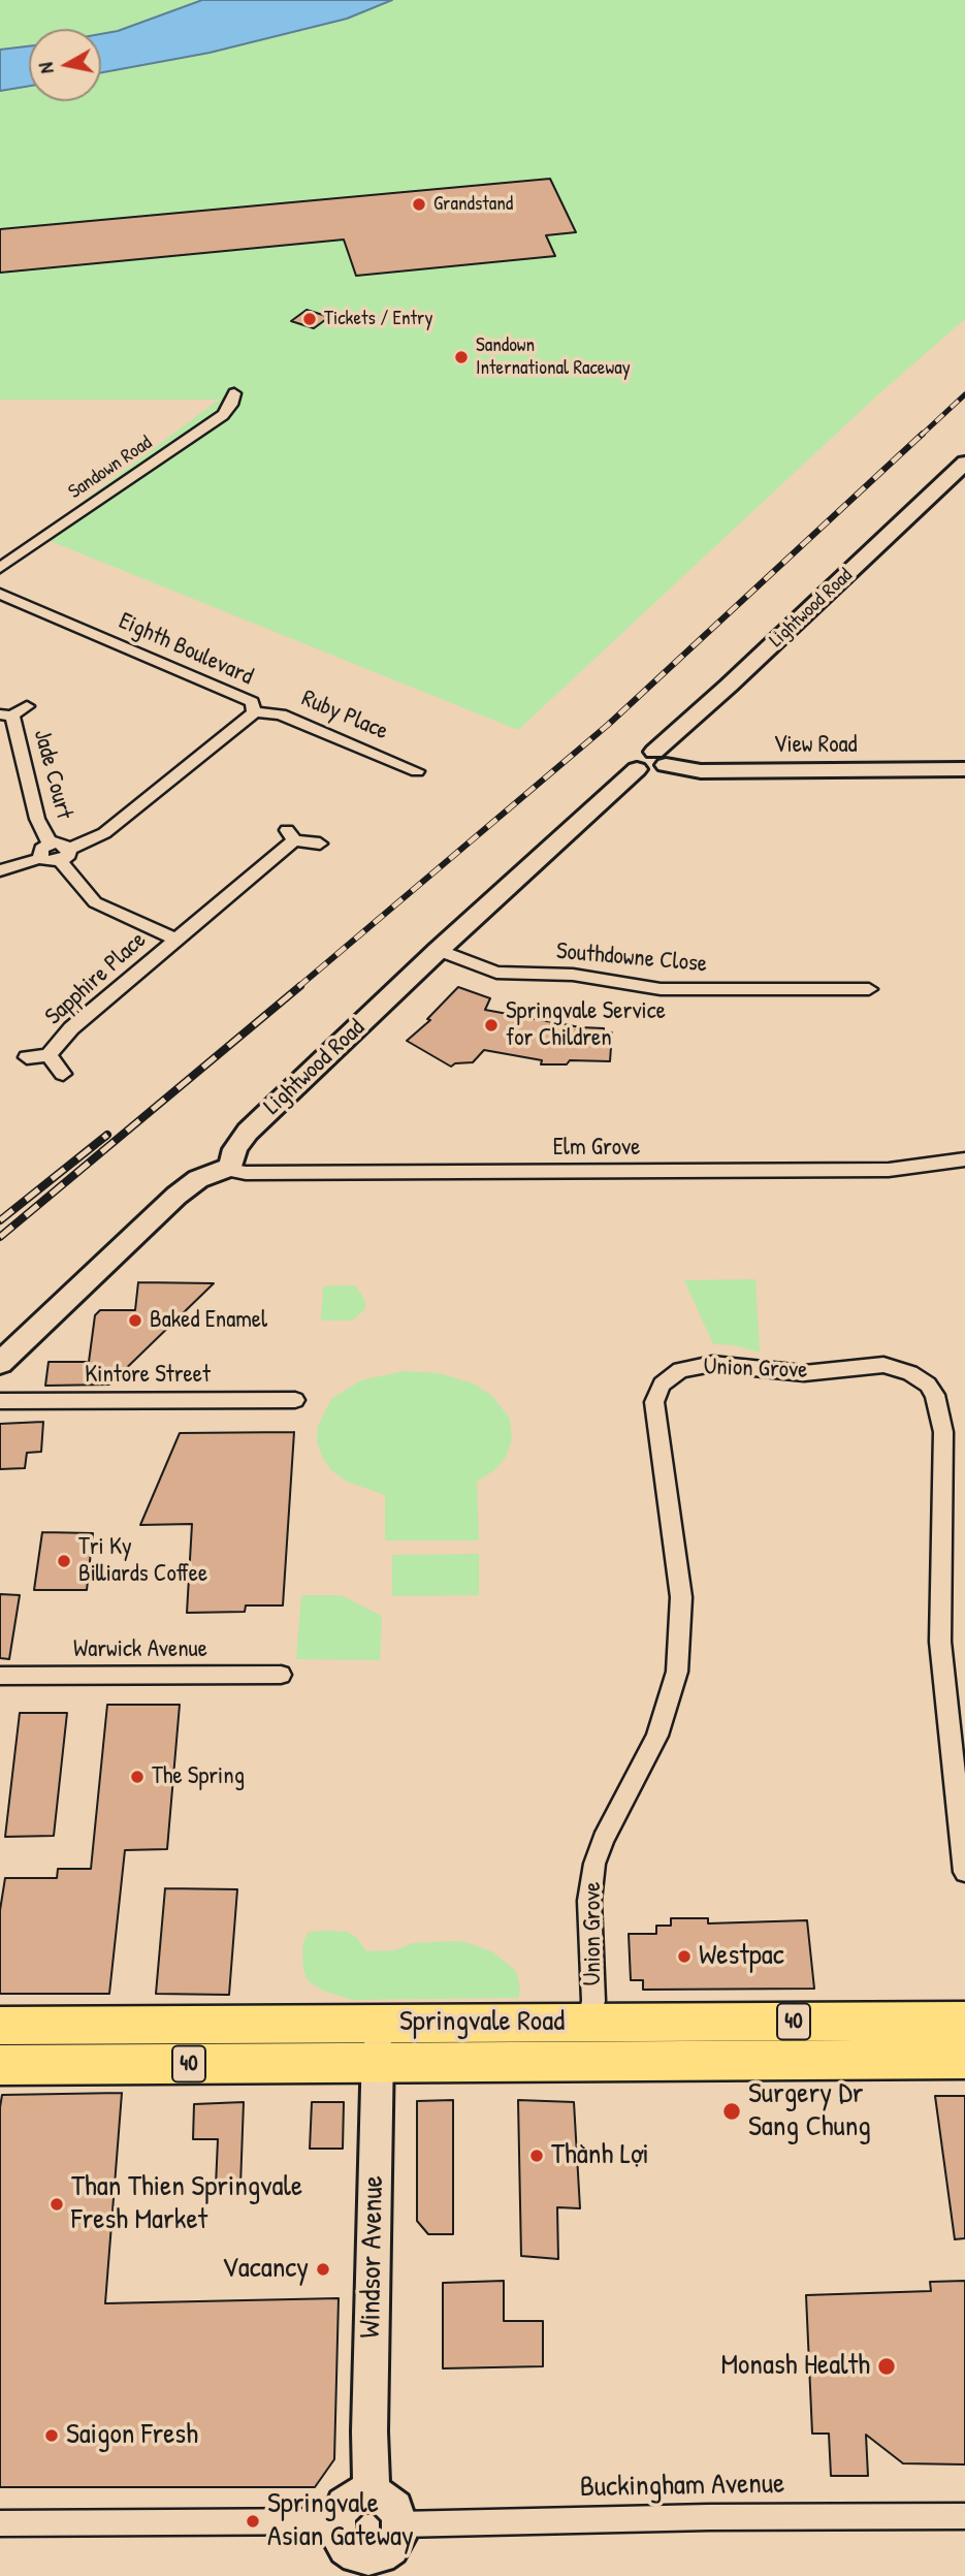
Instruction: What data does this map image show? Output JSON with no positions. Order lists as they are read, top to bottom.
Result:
{
  "streets": {
    "highway": ["40", "Springvale Road"],
    "main road": ["Lightwood Road", "View Road", "Windsor Avenue"],
    "street": [
      "Sandown Road",
      "Eighth Boulevard",
      "Ruby Place",
      "Jade Court",
      "Southdowne Close",
      "Sapphire Place",
      "Elm Grove",
      "Union Grove",
      "Kintore Street",
      "Warwick Avenue",
      "Buckingham Avenue"
    ]
  },
  "crossings": [
    ["Lightwood Road", "View Road"],
    ["Lightwood Road", "Southdowne Close"],
    ["Lightwood Road", "Elm Grove"],
    ["Eighth Boulevard", "Ruby Place"],
    ["Eighth Boulevard", "Sapphire Place"],
    ["Union Grove", "Springvale Road"],
    ["Springvale Road", "Windsor Avenue"],
    ["Windsor Avenue", "Buckingham Avenue"]
  ],
  "places": [
    "Grandstand",
    "Tickets / Entry",
    "Sandown International Raceway",
    "Springvale Service for Children",
    "Baked Enamel",
    "Tri Ky Billiards Coffee",
    "The Spring",
    "Westpac",
    "Surgery Dr Sang Chung",
    "Thành Lợi",
    "Than Thien Springvale Fresh Market",
    "Vacancy",
    "Monash Health",
    "Saigon Fresh",
    "Springvale Asian Gateway"
  ],
  "north": "left"
}
